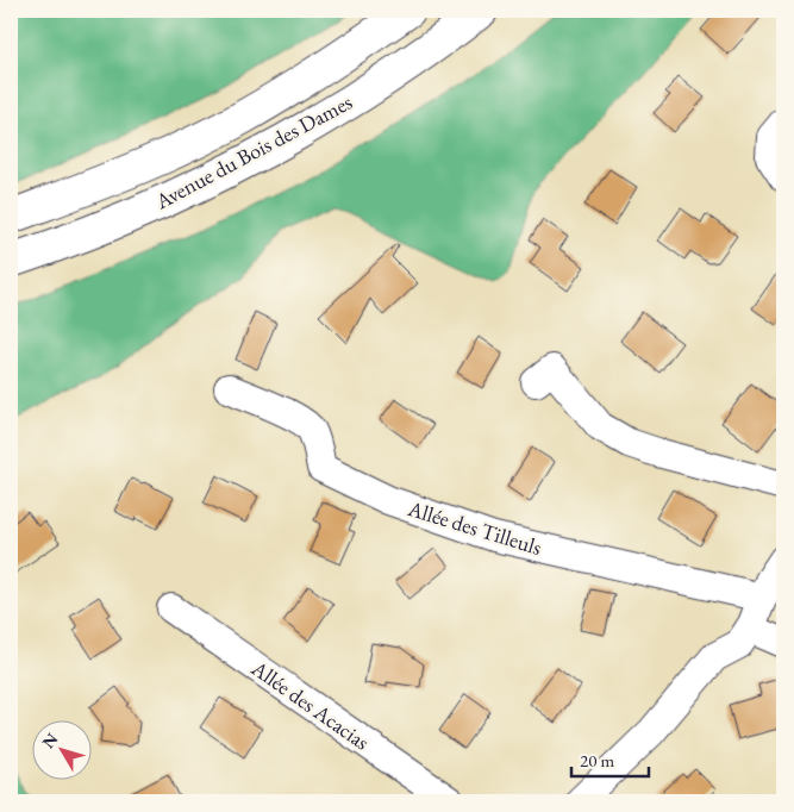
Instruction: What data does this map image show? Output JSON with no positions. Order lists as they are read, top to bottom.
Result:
{
  "streets": {
    "highway": ["Avenue du Bois des Dames"],
    "street": ["Allée des Tilleuls", "Allée des Acacias"]
  },
  "scale_bar": "20 m",
  "north": "top left"
}
